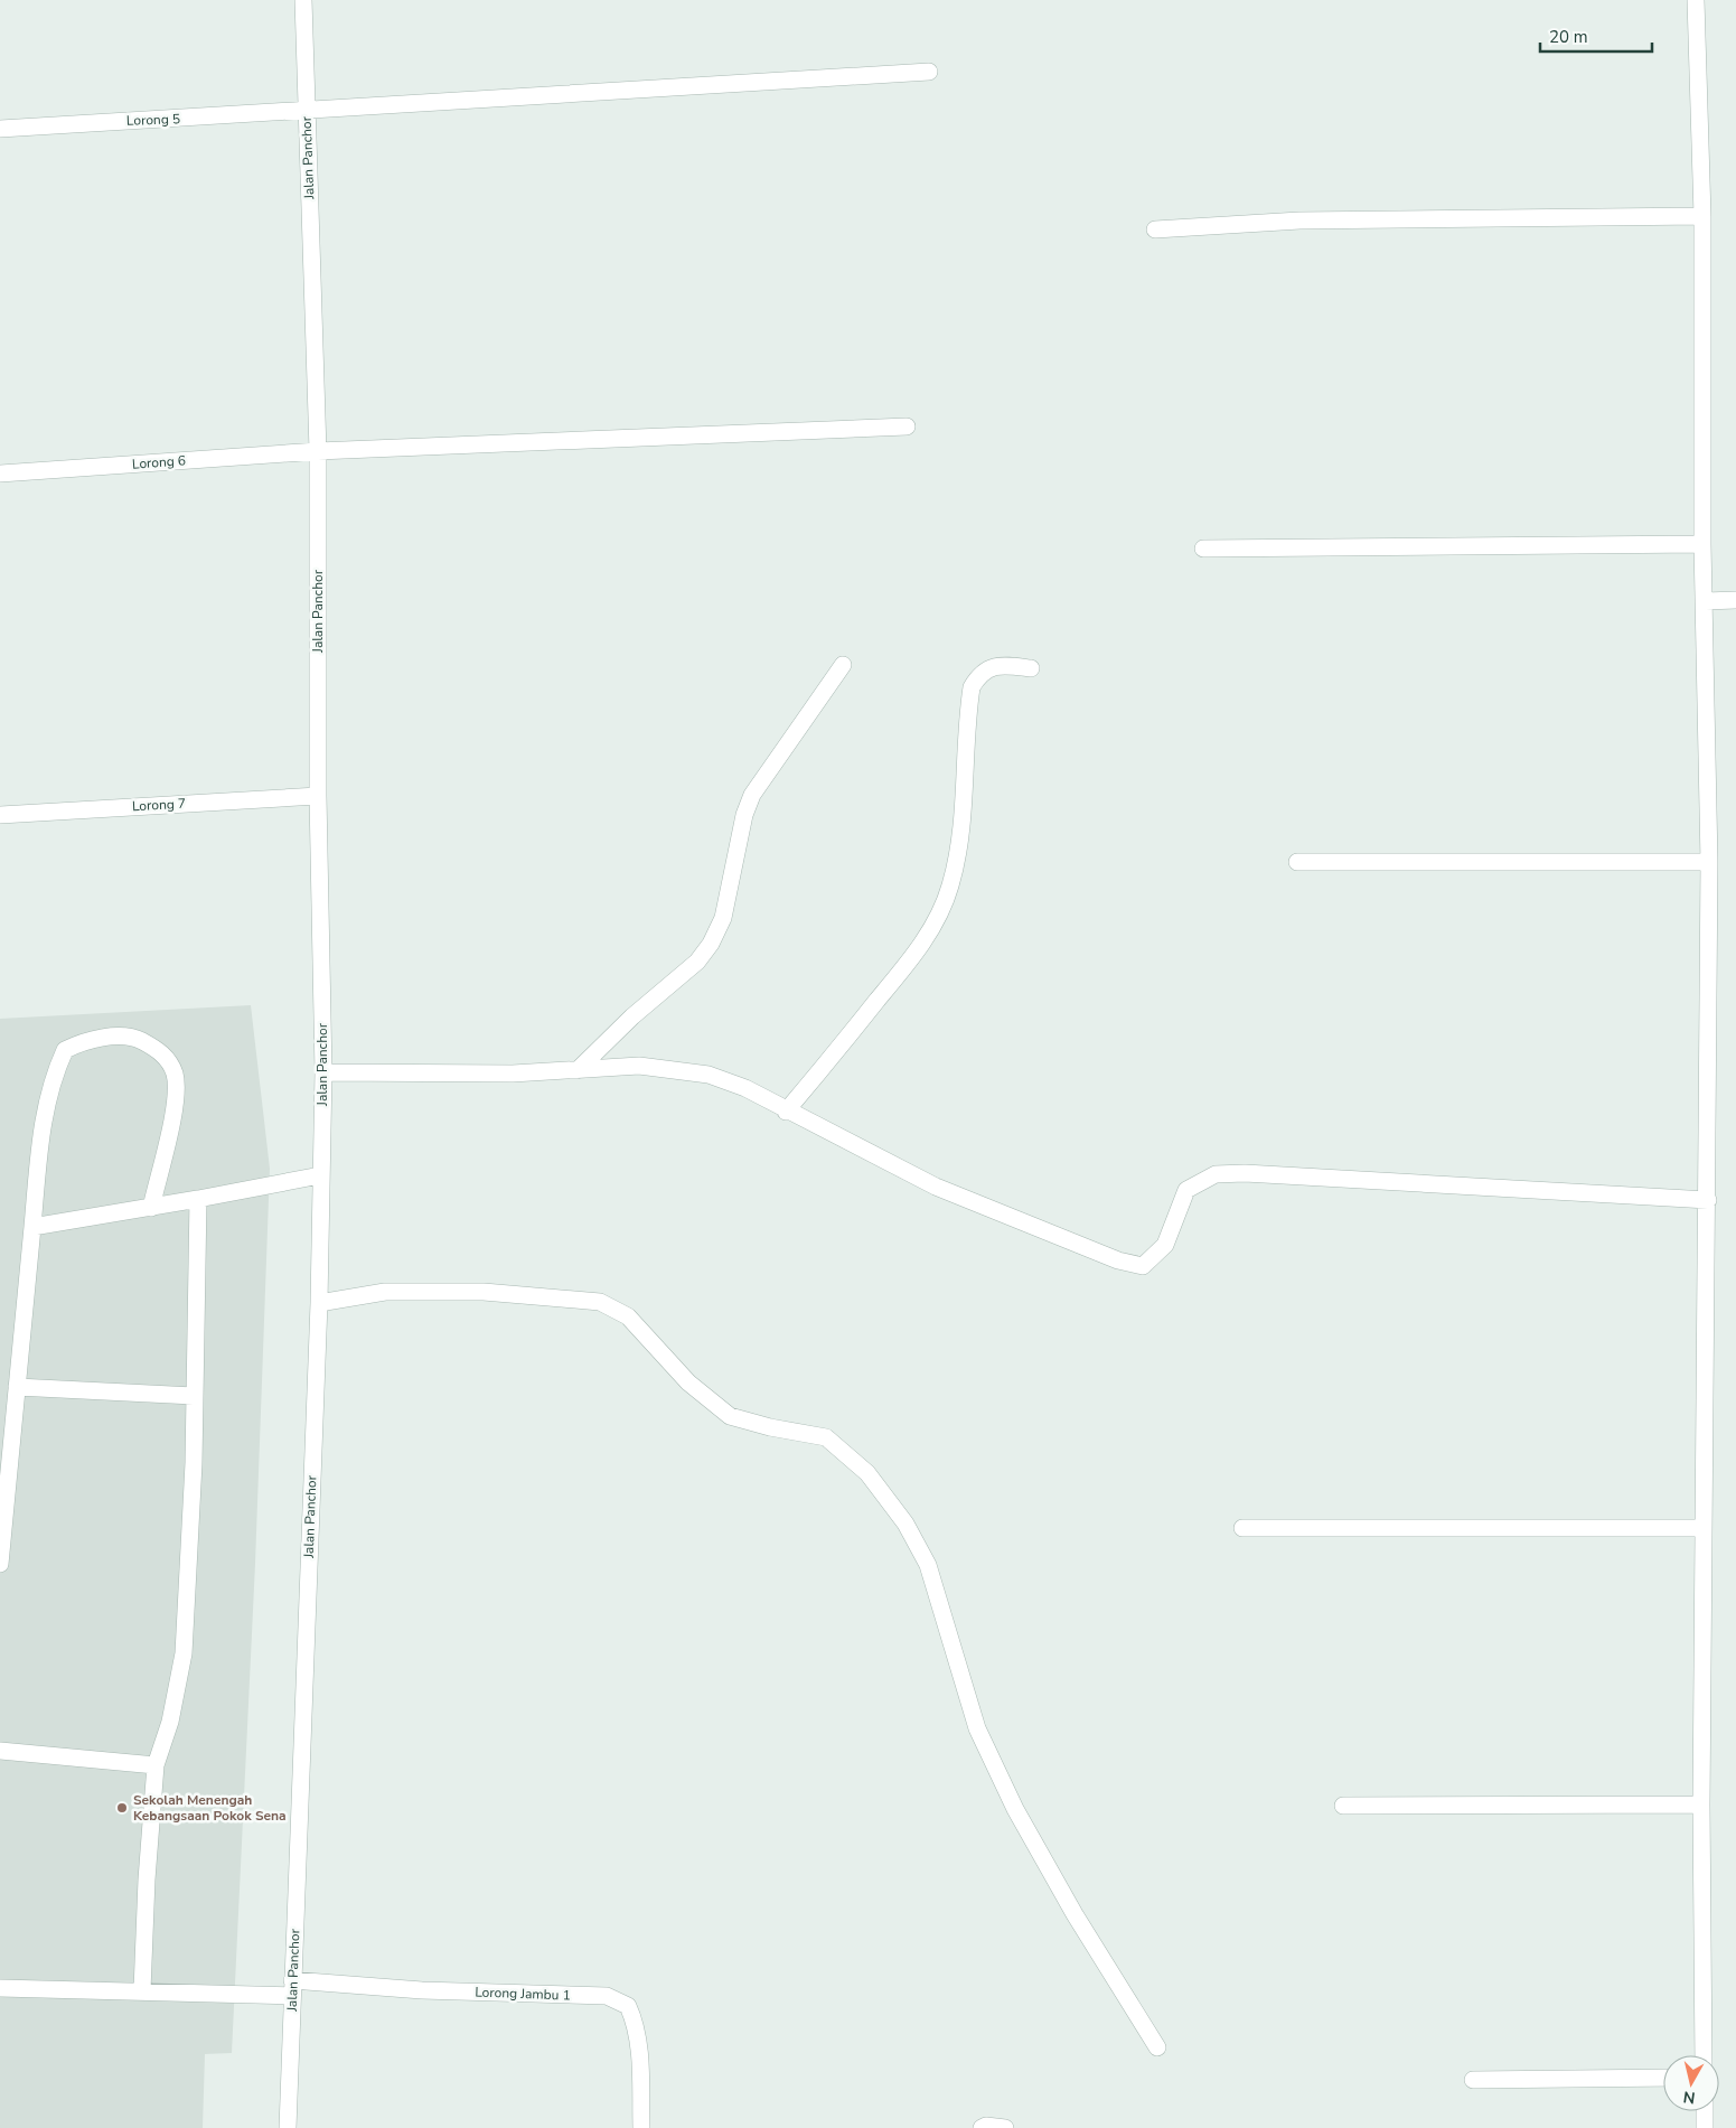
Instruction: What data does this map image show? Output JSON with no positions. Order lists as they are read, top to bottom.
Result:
{
  "streets": {
    "street": [
      "Lorong 5",
      "Jalan Panchor",
      "Lorong 6",
      "Lorong 7",
      "Lorong Jambu 1"
    ]
  },
  "crossings": [
    ["Lorong 5", "Jalan Panchor"],
    ["Jalan Panchor", "Lorong 6"],
    ["Jalan Panchor", "Lorong 7"],
    ["Jalan Panchor", "Lorong Jambu 1"]
  ],
  "places": ["Sekolah Menengah Kebangsaan Pokok Sena"],
  "scale_bar": "20 m",
  "north": "bottom"
}
